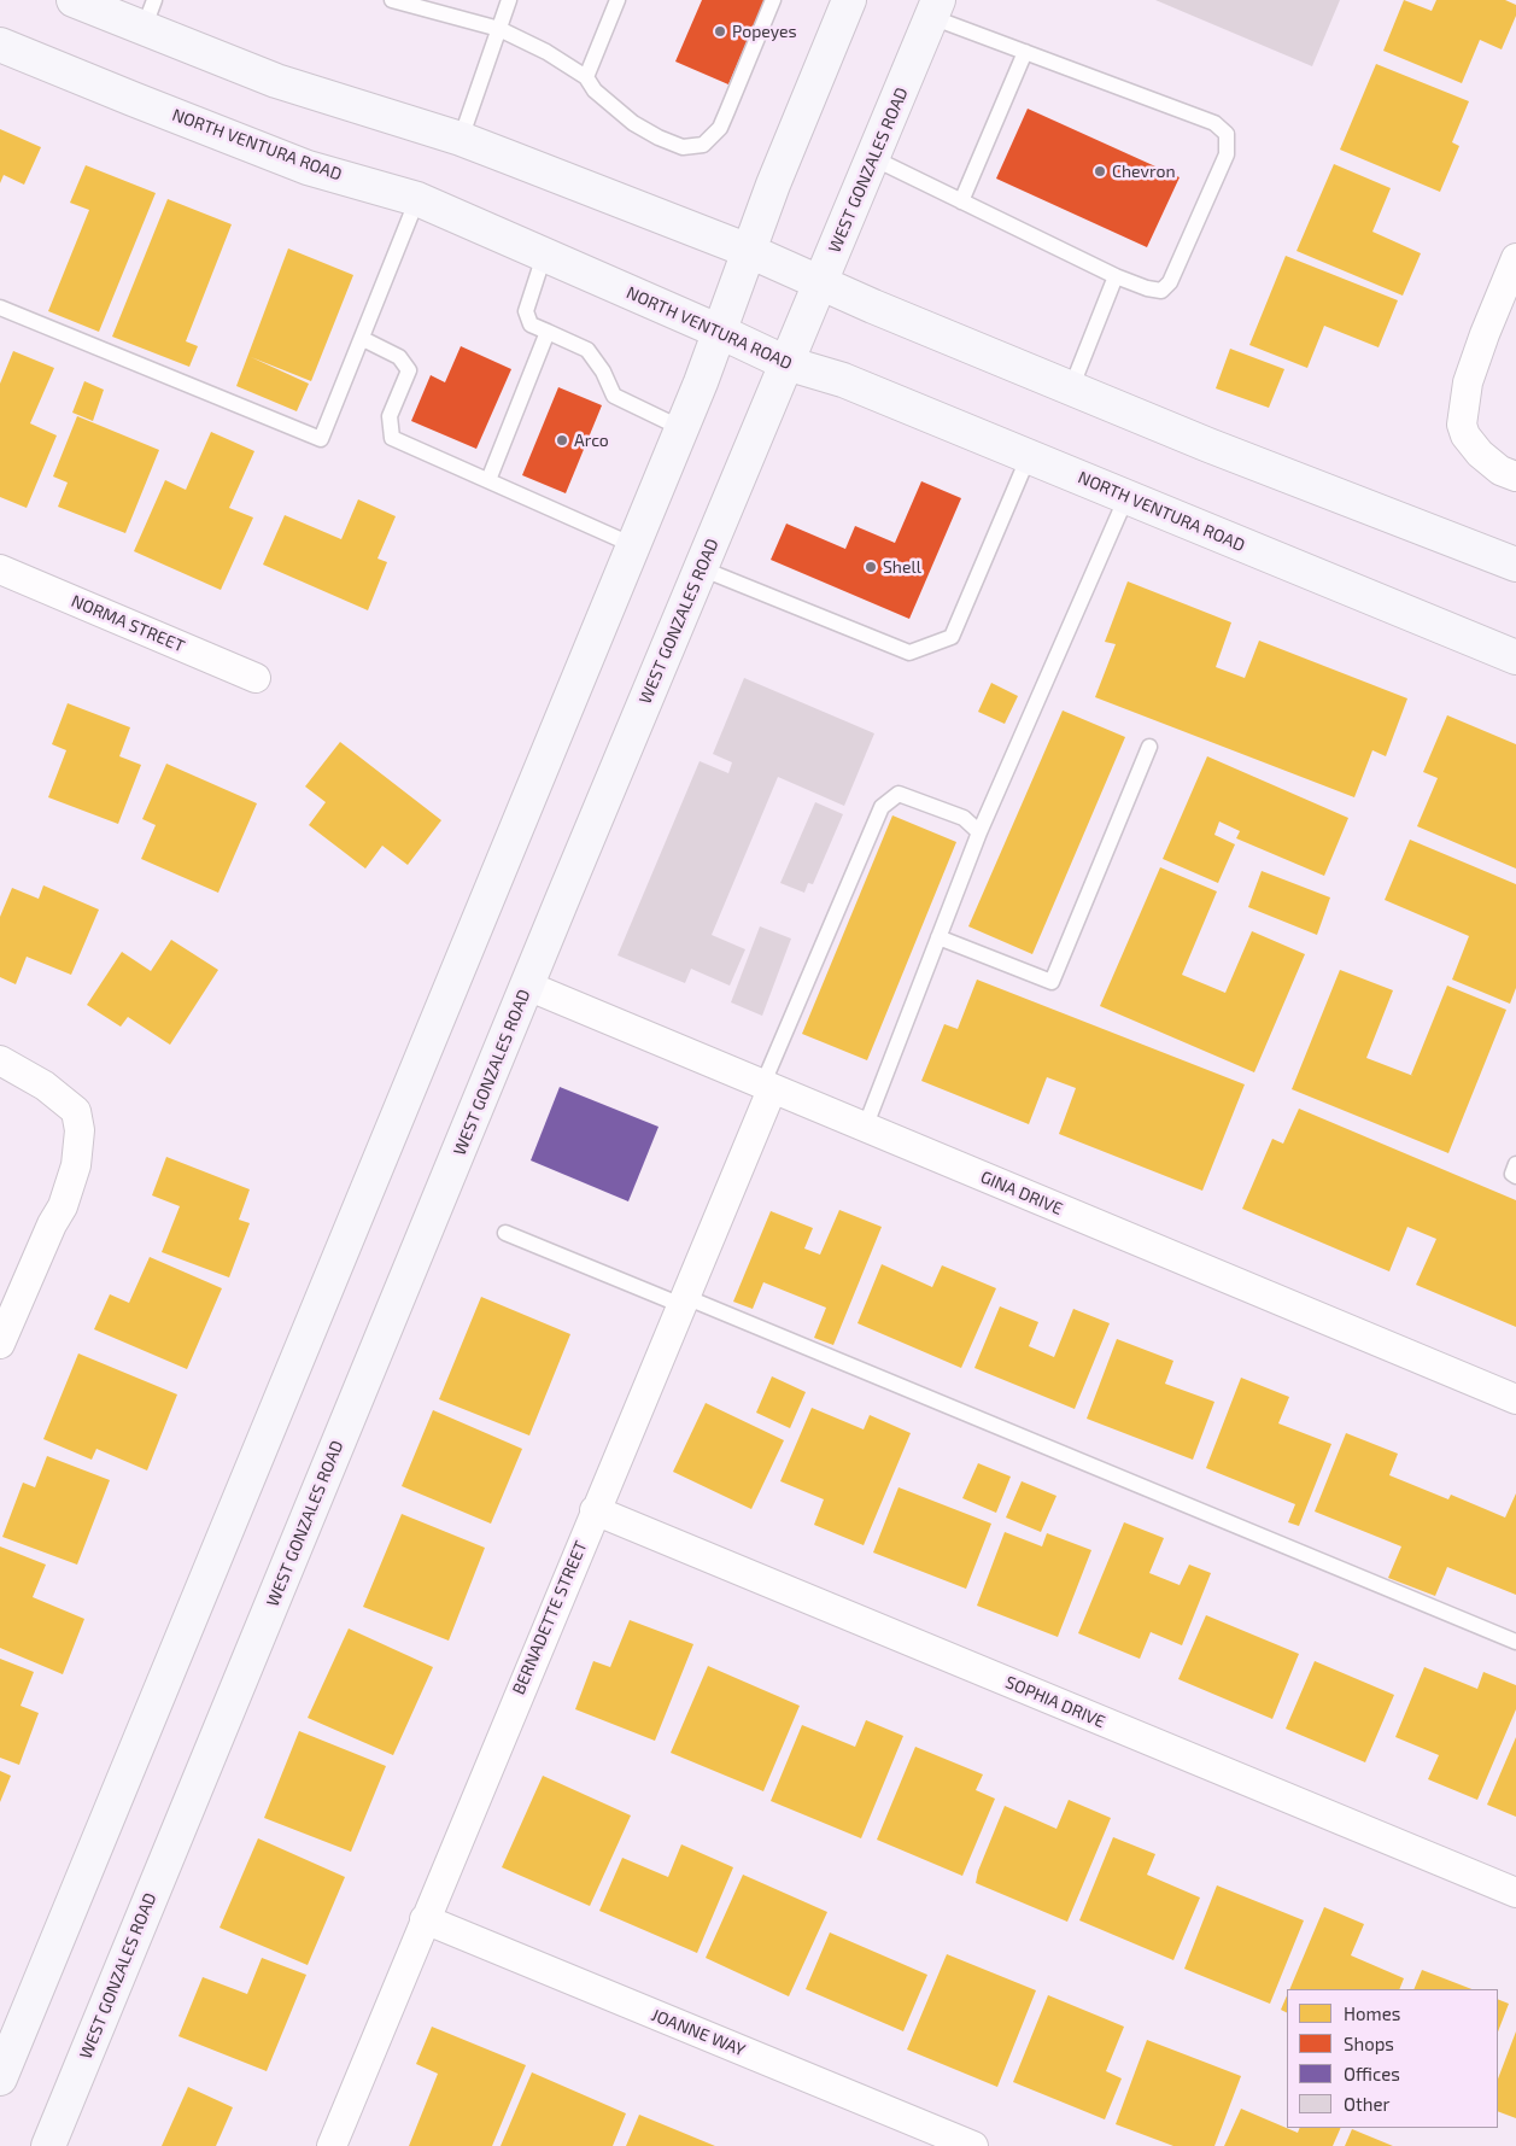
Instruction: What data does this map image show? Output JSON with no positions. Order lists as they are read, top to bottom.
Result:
{
  "streets": {
    "main road": ["NORTH VENTURA ROAD", "WEST GONZALES ROAD"],
    "street": [
      "NORMA STREET",
      "GINA DRIVE",
      "BERNADETTE STREET",
      "SOPHIA DRIVE",
      "JOANNE WAY"
    ]
  },
  "crossings": [
    ["NORTH VENTURA ROAD", "WEST GONZALES ROAD"],
    ["WEST GONZALES ROAD", "GINA DRIVE"],
    ["GINA DRIVE", "BERNADETTE STREET"],
    ["BERNADETTE STREET", "SOPHIA DRIVE"],
    ["BERNADETTE STREET", "JOANNE WAY"]
  ],
  "places": [
    "Popeyes",
    "Chevron",
    "Arco",
    "Shell"
  ],
  "legend": [
    "Homes",
    "Shops",
    "Offices",
    "Other"
  ]
}
